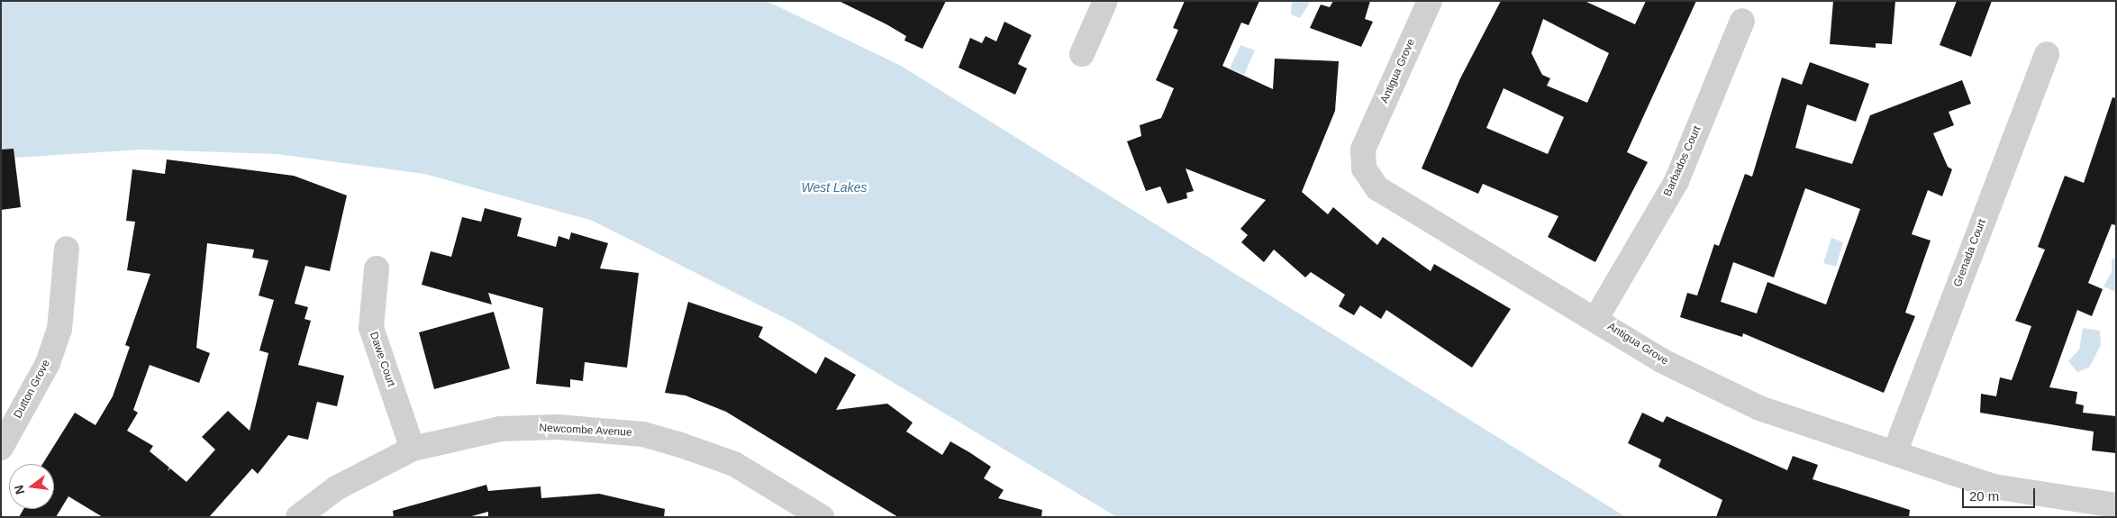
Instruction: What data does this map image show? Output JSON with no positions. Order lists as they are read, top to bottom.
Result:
{
  "streets": {
    "street": [
      "Antigua Grove",
      "Barbados Court",
      "Grenada Court",
      "Dawe Court",
      "Dutton Grove",
      "Newcombe Avenue"
    ]
  },
  "crossings": [
    ["Antigua Grove", "Barbados Court"],
    ["Antigua Grove", "Grenada Court"],
    ["Dawe Court", "Newcombe Avenue"]
  ],
  "water": ["West Lakes"],
  "scale_bar": "20 m",
  "north": "left"
}
